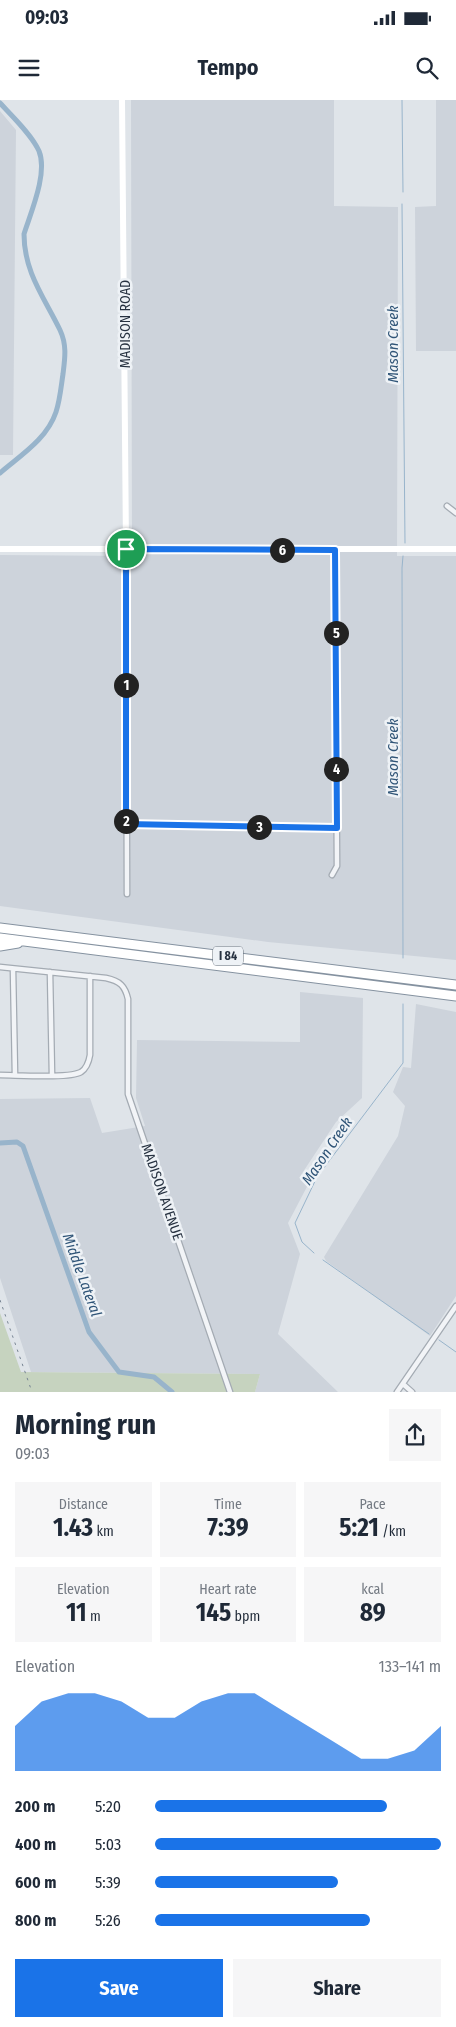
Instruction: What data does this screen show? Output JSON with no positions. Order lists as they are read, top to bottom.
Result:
{
  "streets": {
    "highway": ["I 84"],
    "main road": ["MADISON ROAD"],
    "street": ["MADISON AVENUE"]
  },
  "water": ["Mason Creek", "Middle Lateral"],
  "page": {
    "status": "09:03",
    "header": "Tempo",
    "pins": [
      "6",
      "5",
      "1",
      "4",
      "2",
      "3"
    ],
    "heading": ["Morning run", "09:03"],
    "stats": [
      ["Distance", "1.43 km"],
      ["Time", "7:39"],
      ["Pace", "5:21 /km"],
      ["Elevation", "11 m"],
      ["Heart rate", "145 bpm"],
      ["kcal", "89"]
    ],
    "chart": ["Elevation", "133–141 m"],
    "list": [
      {
        "name": "200 m",
        "note": "5:20"
      },
      {
        "name": "400 m",
        "note": "5:03"
      },
      {
        "name": "600 m",
        "note": "5:39"
      },
      {
        "name": "800 m",
        "note": "5:26"
      }
    ],
    "buttons": ["Save", "Share"]
  }
}
